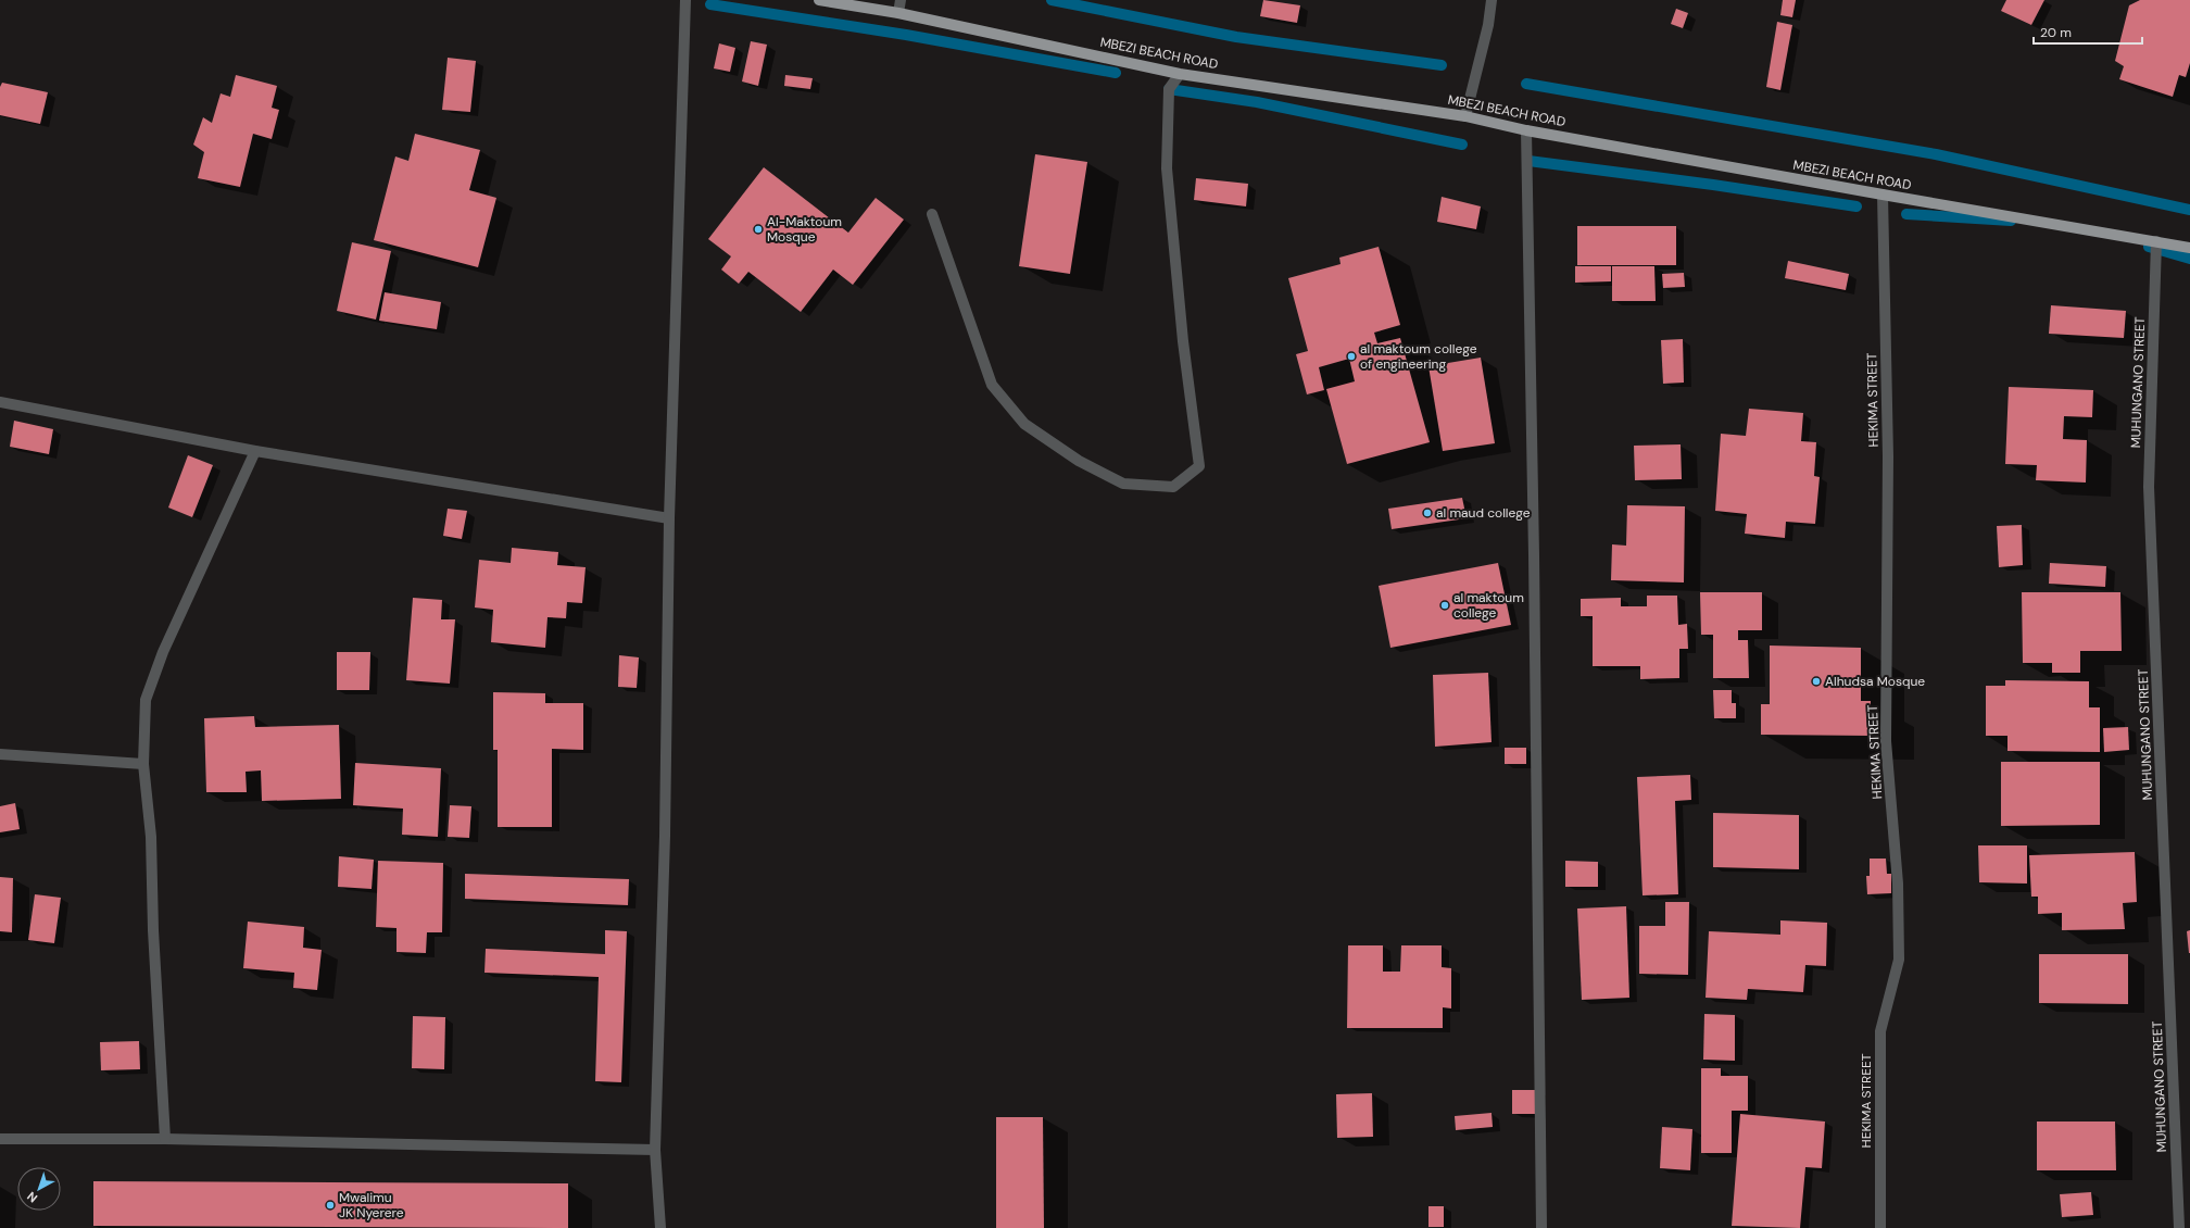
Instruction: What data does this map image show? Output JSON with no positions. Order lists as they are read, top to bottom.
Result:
{
  "streets": {
    "main road": ["MBEZI BEACH ROAD"],
    "street": ["MUHUNGANO STREET", "HEKIMA STREET"]
  },
  "crossings": [
    ["MBEZI BEACH ROAD", "MUHUNGANO STREET"],
    ["MBEZI BEACH ROAD", "HEKIMA STREET"]
  ],
  "places": [
    "Al-Maktoum Mosque",
    "al maktoum college of engineering",
    "al maud college",
    "al maktoum college",
    "Alhudsa Mosque",
    "Mwalimu JK Nyerere"
  ],
  "scale_bar": "20 m",
  "north": "bottom left"
}
